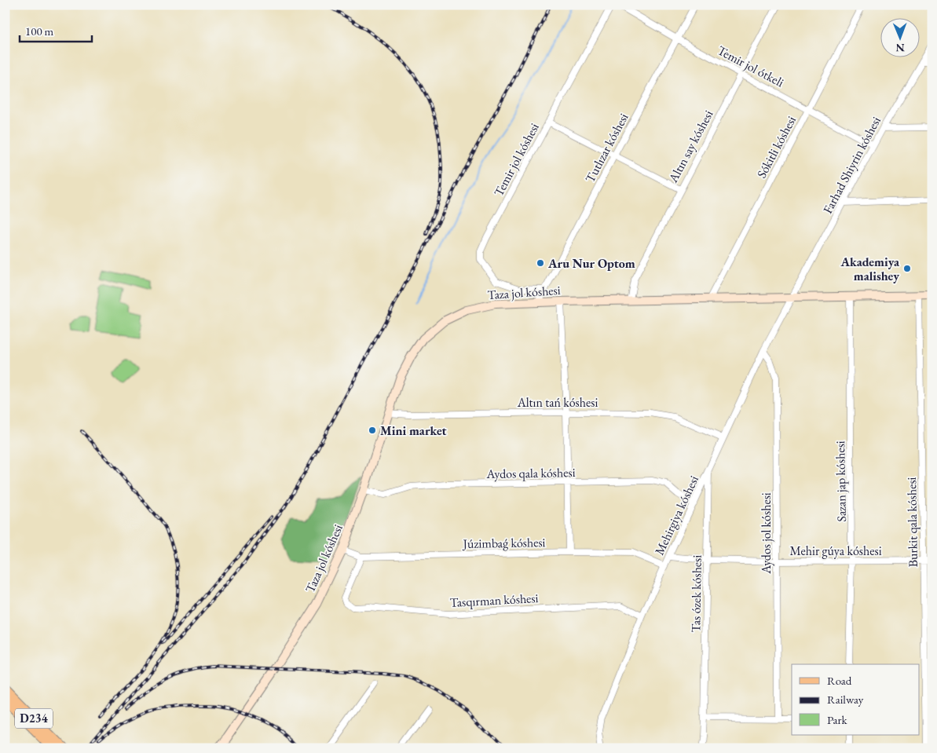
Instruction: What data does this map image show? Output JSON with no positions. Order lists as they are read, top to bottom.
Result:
{
  "streets": {
    "main road": ["Taza jol kóshesi", "D234"],
    "street": [
      "Temir jol ótkeli",
      "Altın say kóshesi",
      "Sókitli kóshesi",
      "Tutlızar kóshesi",
      "Temir jol kóshesi",
      "Farhad Shiyrin kóshesi",
      "Altın tań kóshesi",
      "Aydos qala kóshesi",
      "Sazan jap kóshesi",
      "Mehirgiya kóshesi",
      "Burkit qala kóshesi",
      "Aydos jol kóshesi",
      "Júzimbaǵ kóshesi",
      "Mehir gúyа kóshesi",
      "Tas ózek kóshesi",
      "Tasqırman kóshesi"
    ]
  },
  "crossings": [
    ["Temir jol ótkeli", "Altın say kóshesi"],
    ["Temir jol ótkeli", "Sókitli kóshesi"],
    ["Temir jol ótkeli", "Tutlızar kóshesi"],
    ["Temir jol ótkeli", "Farhad Shiyrin kóshesi"],
    ["Altın say kóshesi", "Taza jol kóshesi"],
    ["Sókitli kóshesi", "Taza jol kóshesi"],
    ["Tutlızar kóshesi", "Temir jol kóshesi"],
    ["Tutlızar kóshesi", "Taza jol kóshesi"],
    ["Farhad Shiyrin kóshesi", "Taza jol kóshesi"],
    ["Farhad Shiyrin kóshesi", "Mehirgiya kóshesi"],
    ["Taza jol kóshesi", "Altın tań kóshesi"],
    ["Taza jol kóshesi", "Aydos qala kóshesi"],
    ["Taza jol kóshesi", "Sazan jap kóshesi"],
    ["Taza jol kóshesi", "Mehirgiya kóshesi"],
    ["Taza jol kóshesi", "Burkit qala kóshesi"],
    ["Taza jol kóshesi", "Júzimbaǵ kóshesi"],
    ["Altın tań kóshesi", "Mehirgiya kóshesi"],
    ["Aydos qala kóshesi", "Mehirgiya kóshesi"],
    ["Sazan jap kóshesi", "Mehir gúyа kóshesi"],
    ["Mehirgiya kóshesi", "Aydos jol kóshesi"],
    ["Mehirgiya kóshesi", "Júzimbaǵ kóshesi"],
    ["Mehirgiya kóshesi", "Mehir gúyа kóshesi"],
    ["Mehirgiya kóshesi", "Tas ózek kóshesi"],
    ["Mehirgiya kóshesi", "Tasqırman kóshesi"],
    ["Burkit qala kóshesi", "Mehir gúyа kóshesi"],
    ["Aydos jol kóshesi", "Mehir gúyа kóshesi"],
    ["Júzimbaǵ kóshesi", "Tasqırman kóshesi"],
    ["Mehir gúyа kóshesi", "Tas ózek kóshesi"]
  ],
  "places": ["Aru Nur Optom", "Akademiya malishey", "Mini market"],
  "legend": ["Road", "Railway", "Park"],
  "scale_bar": "100 m",
  "north": "bottom"
}
